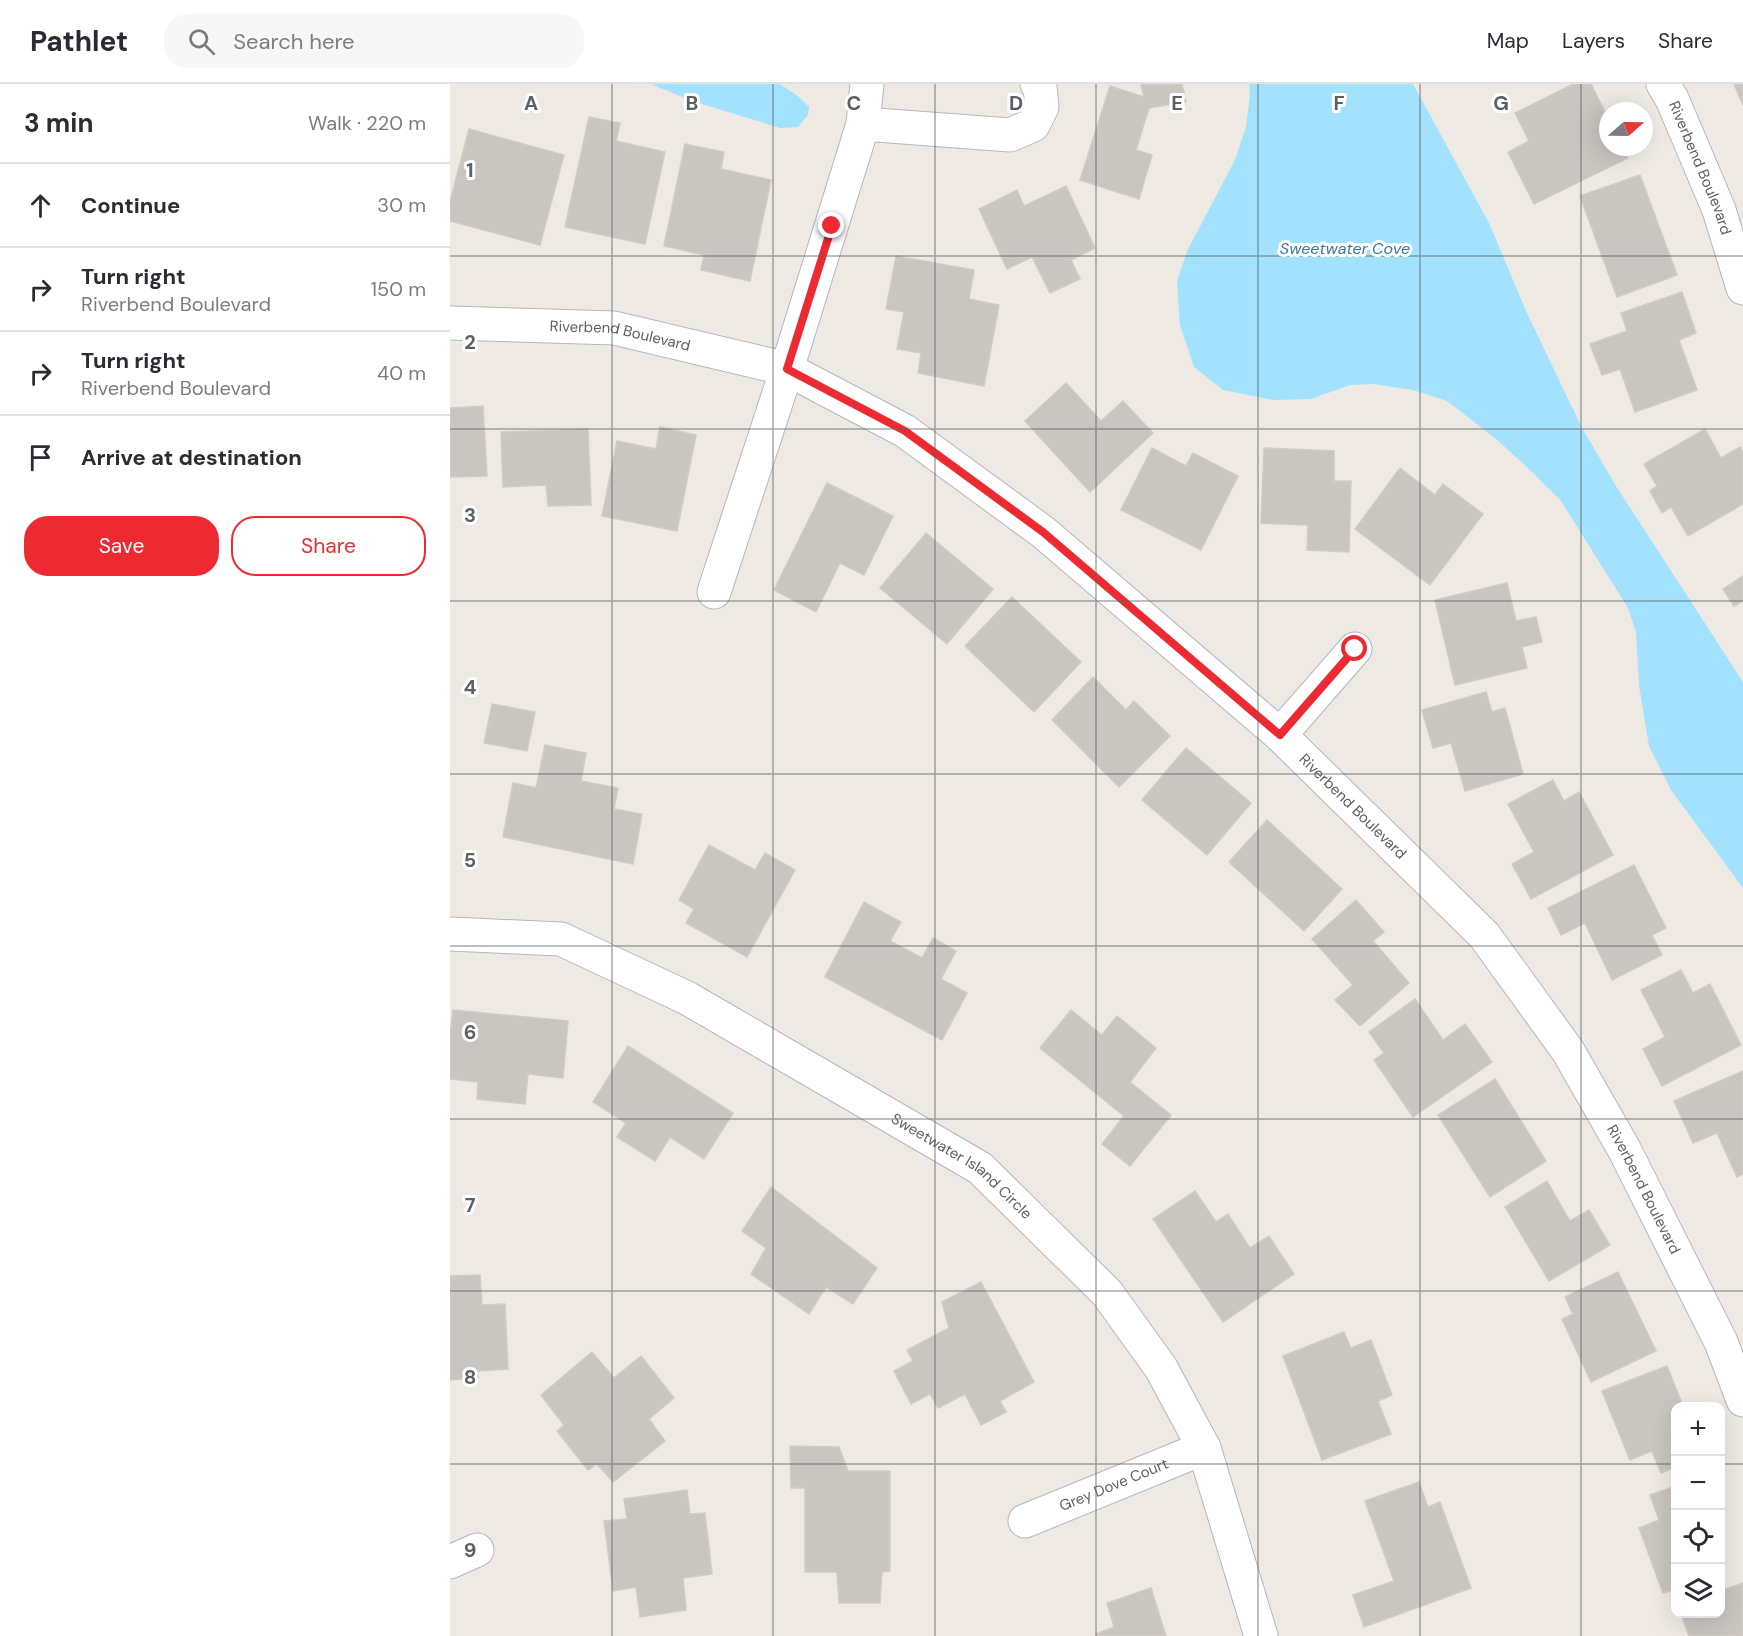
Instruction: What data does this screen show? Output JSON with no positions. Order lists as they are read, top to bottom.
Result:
{
  "streets": {
    "street": ["Riverbend Boulevard", "Sweetwater Island Circle", "Grey Dove Court"]
  },
  "crossings": [
    ["Sweetwater Island Circle", "Grey Dove Court"]
  ],
  "water": ["Sweetwater Cove"],
  "north": "right",
  "page": {
    "header": "Pathlet",
    "search": "Search here",
    "nav": ["Map", "Layers", "Share"],
    "heading": ["3 min", "Walk · 220 m"],
    "list": [
      ["Continue", "30 m"],
      ["Turn right", "Riverbend Boulevard", "150 m"],
      ["Turn right", "Riverbend Boulevard", "40 m"],
      "Arrive at destination"
    ],
    "buttons": ["Save", "Share"],
    "map_buttons": ["+", "−"]
  },
  "grid": {
    "columns": [
      "A",
      "B",
      "C",
      "D",
      "E",
      "F",
      "G"
    ],
    "rows": [
      "1",
      "2",
      "3",
      "4",
      "5",
      "6",
      "7",
      "8",
      "9"
    ]
  }
}
